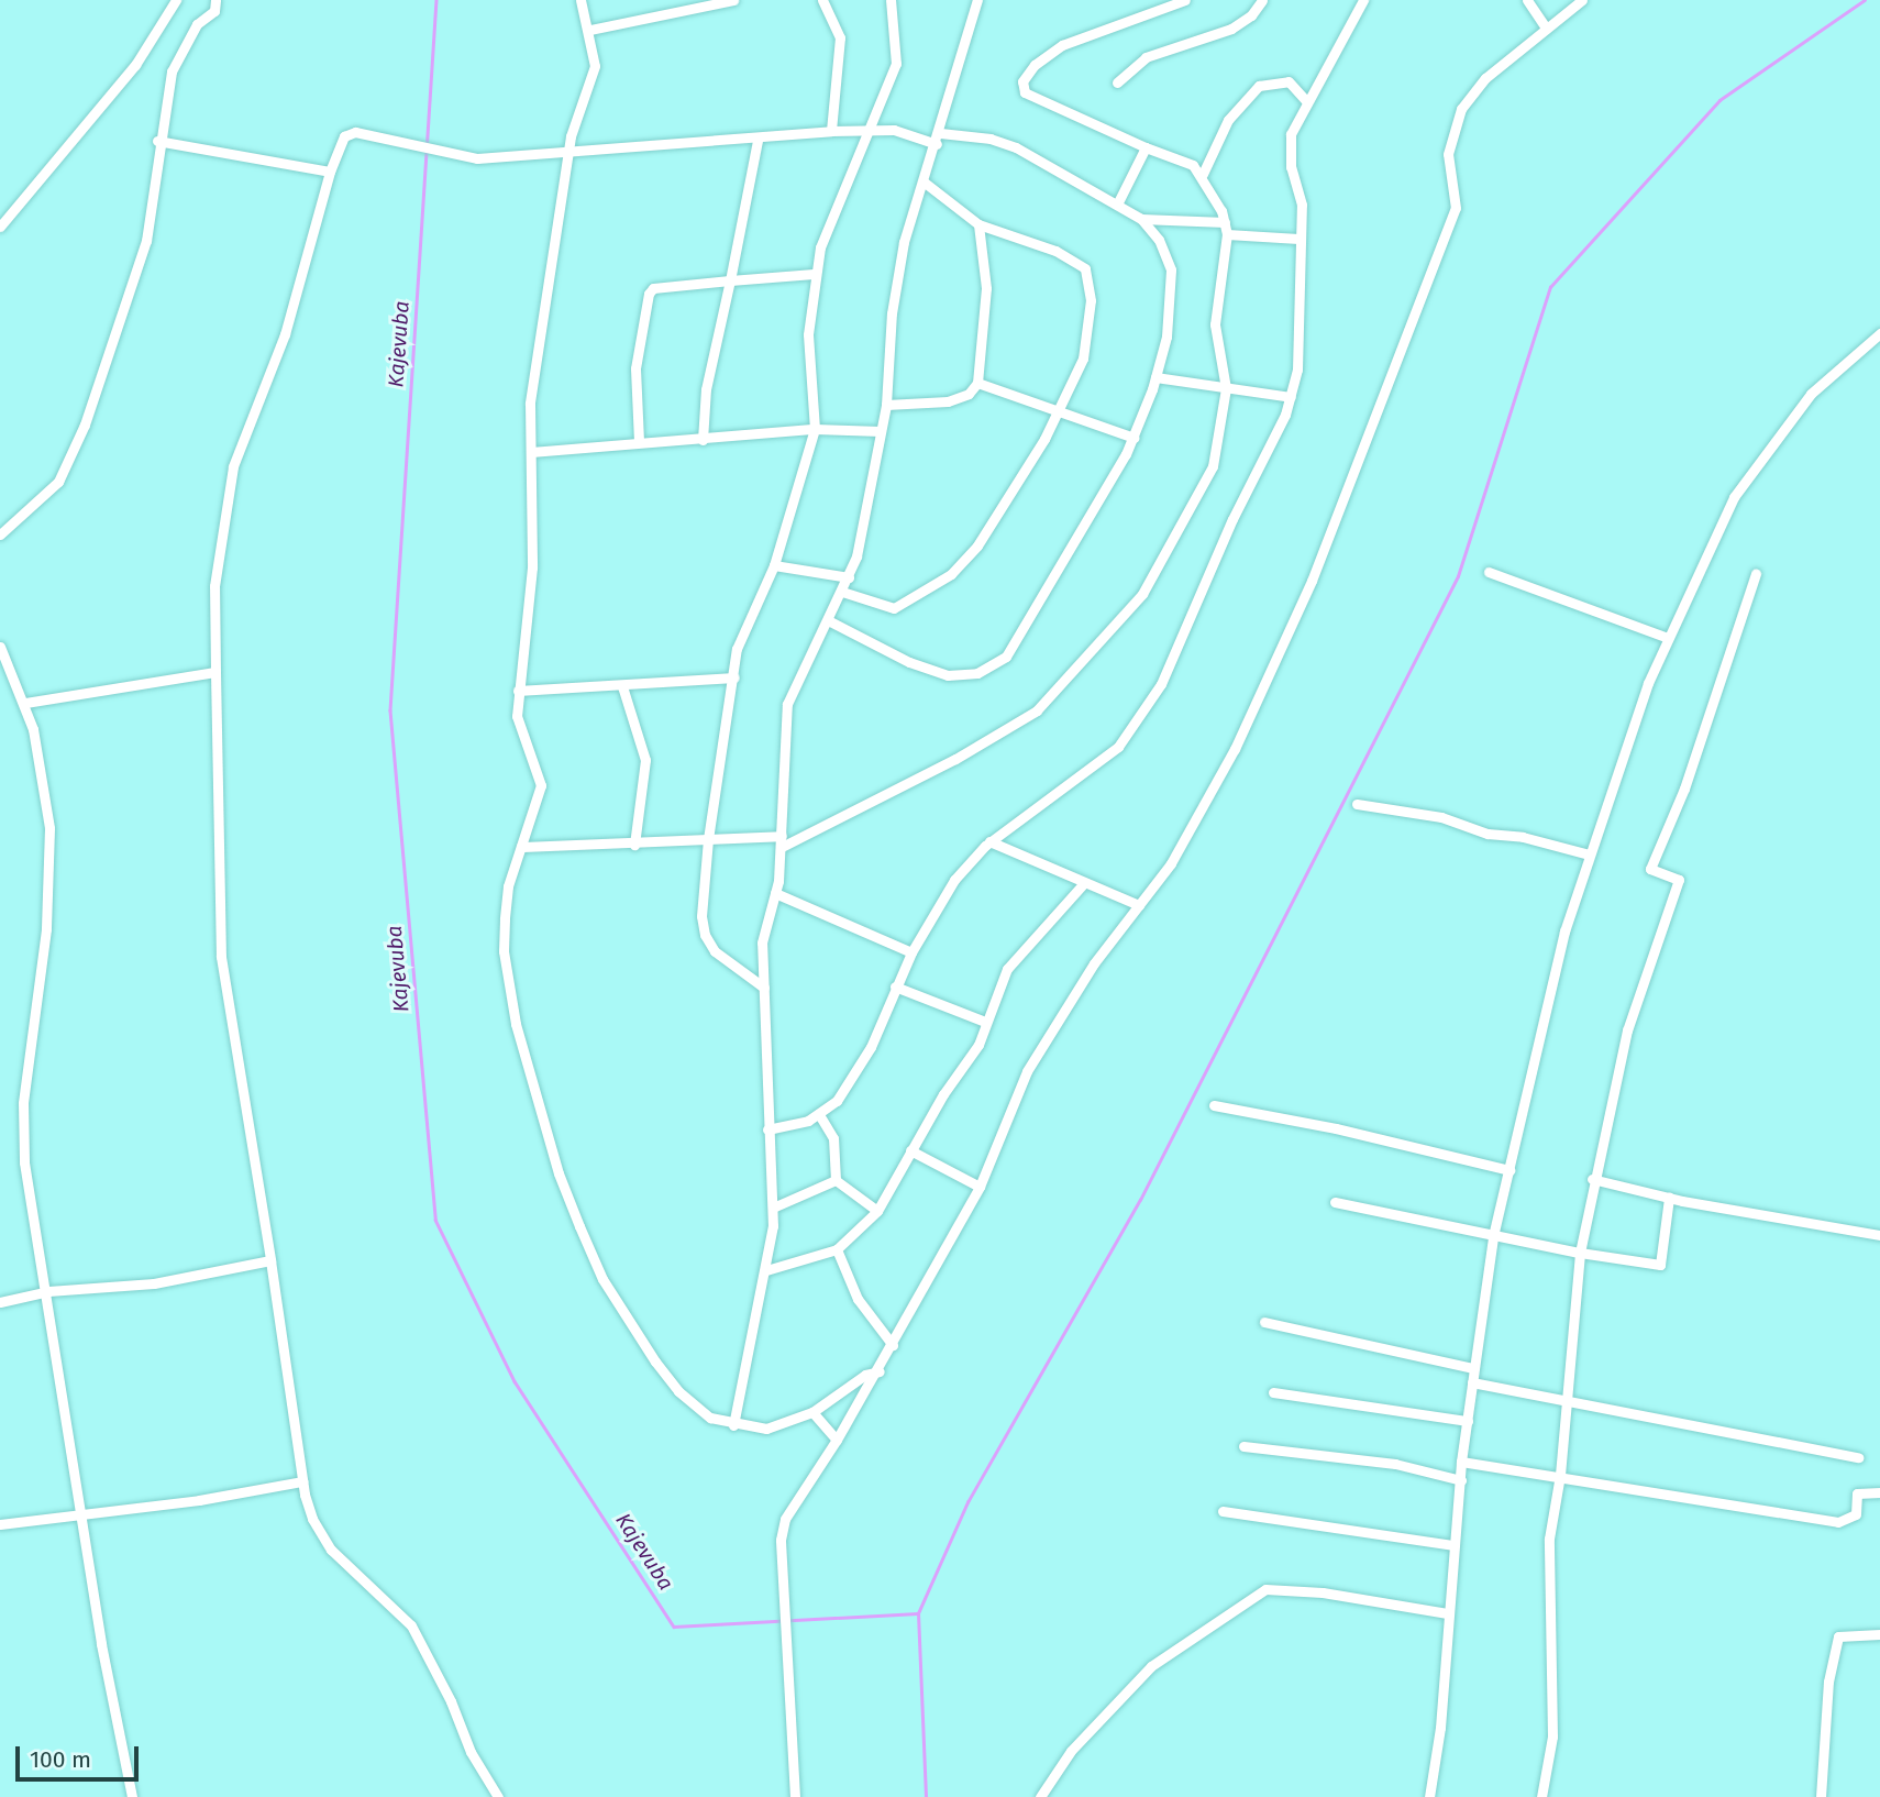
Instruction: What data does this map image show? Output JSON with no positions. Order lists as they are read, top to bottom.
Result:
{
  "water": ["Kajevuba"],
  "scale_bar": "100 m"
}
